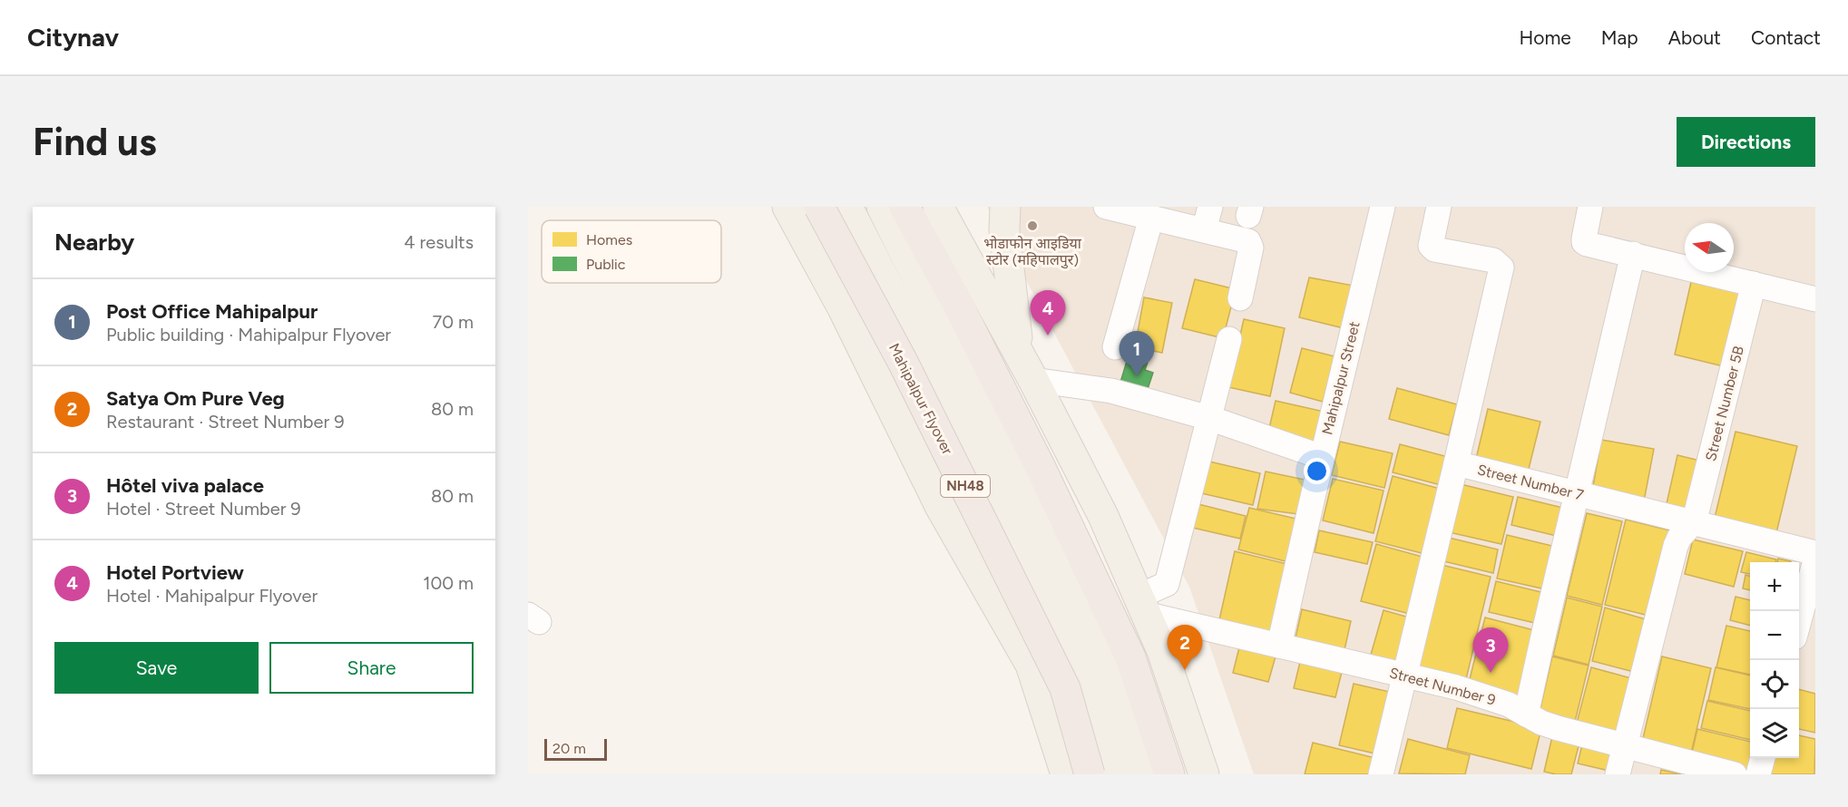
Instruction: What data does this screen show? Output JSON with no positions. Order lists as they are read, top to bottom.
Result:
{
  "streets": {
    "highway": ["Mahipalpur Flyover", "NH48"],
    "street": [
      "Mahipalpur Street",
      "Street Number 5B",
      "Street Number 7",
      "Street Number 9"
    ]
  },
  "crossings": [
    ["Mahipalpur Street", "Street Number 9"],
    ["Street Number 5B", "Street Number 7"],
    ["Street Number 7", "Street Number 9"]
  ],
  "places": ["भोडाफोन आइडिया स्टोर (महिपालपुर)"],
  "legend": ["Homes", "Public"],
  "scale_bar": "20 m",
  "north": "left",
  "page": {
    "header": "Citynav",
    "nav": [
      "Home",
      "Map",
      "About",
      "Contact"
    ],
    "buttons": [
      "Directions",
      ["Save", "Share"]
    ],
    "title": "Find us",
    "heading": ["Nearby", "4 results"],
    "list": [
      {
        "mark": "1",
        "name": "Post Office Mahipalpur",
        "note": "Public building · Mahipalpur Flyover",
        "value": "70 m"
      },
      {
        "mark": "2",
        "name": "Satya Om Pure Veg",
        "note": "Restaurant · Street Number 9",
        "value": "80 m"
      },
      {
        "mark": "3",
        "name": "Hôtel viva palace",
        "note": "Hotel · Street Number 9",
        "value": "80 m"
      },
      {
        "mark": "4",
        "name": "Hotel Portview",
        "note": "Hotel · Mahipalpur Flyover",
        "value": "100 m"
      }
    ],
    "pins": [
      "4",
      "1",
      "2",
      "3"
    ],
    "map_buttons": ["+", "−"],
    "scale": "20 m"
  }
}
